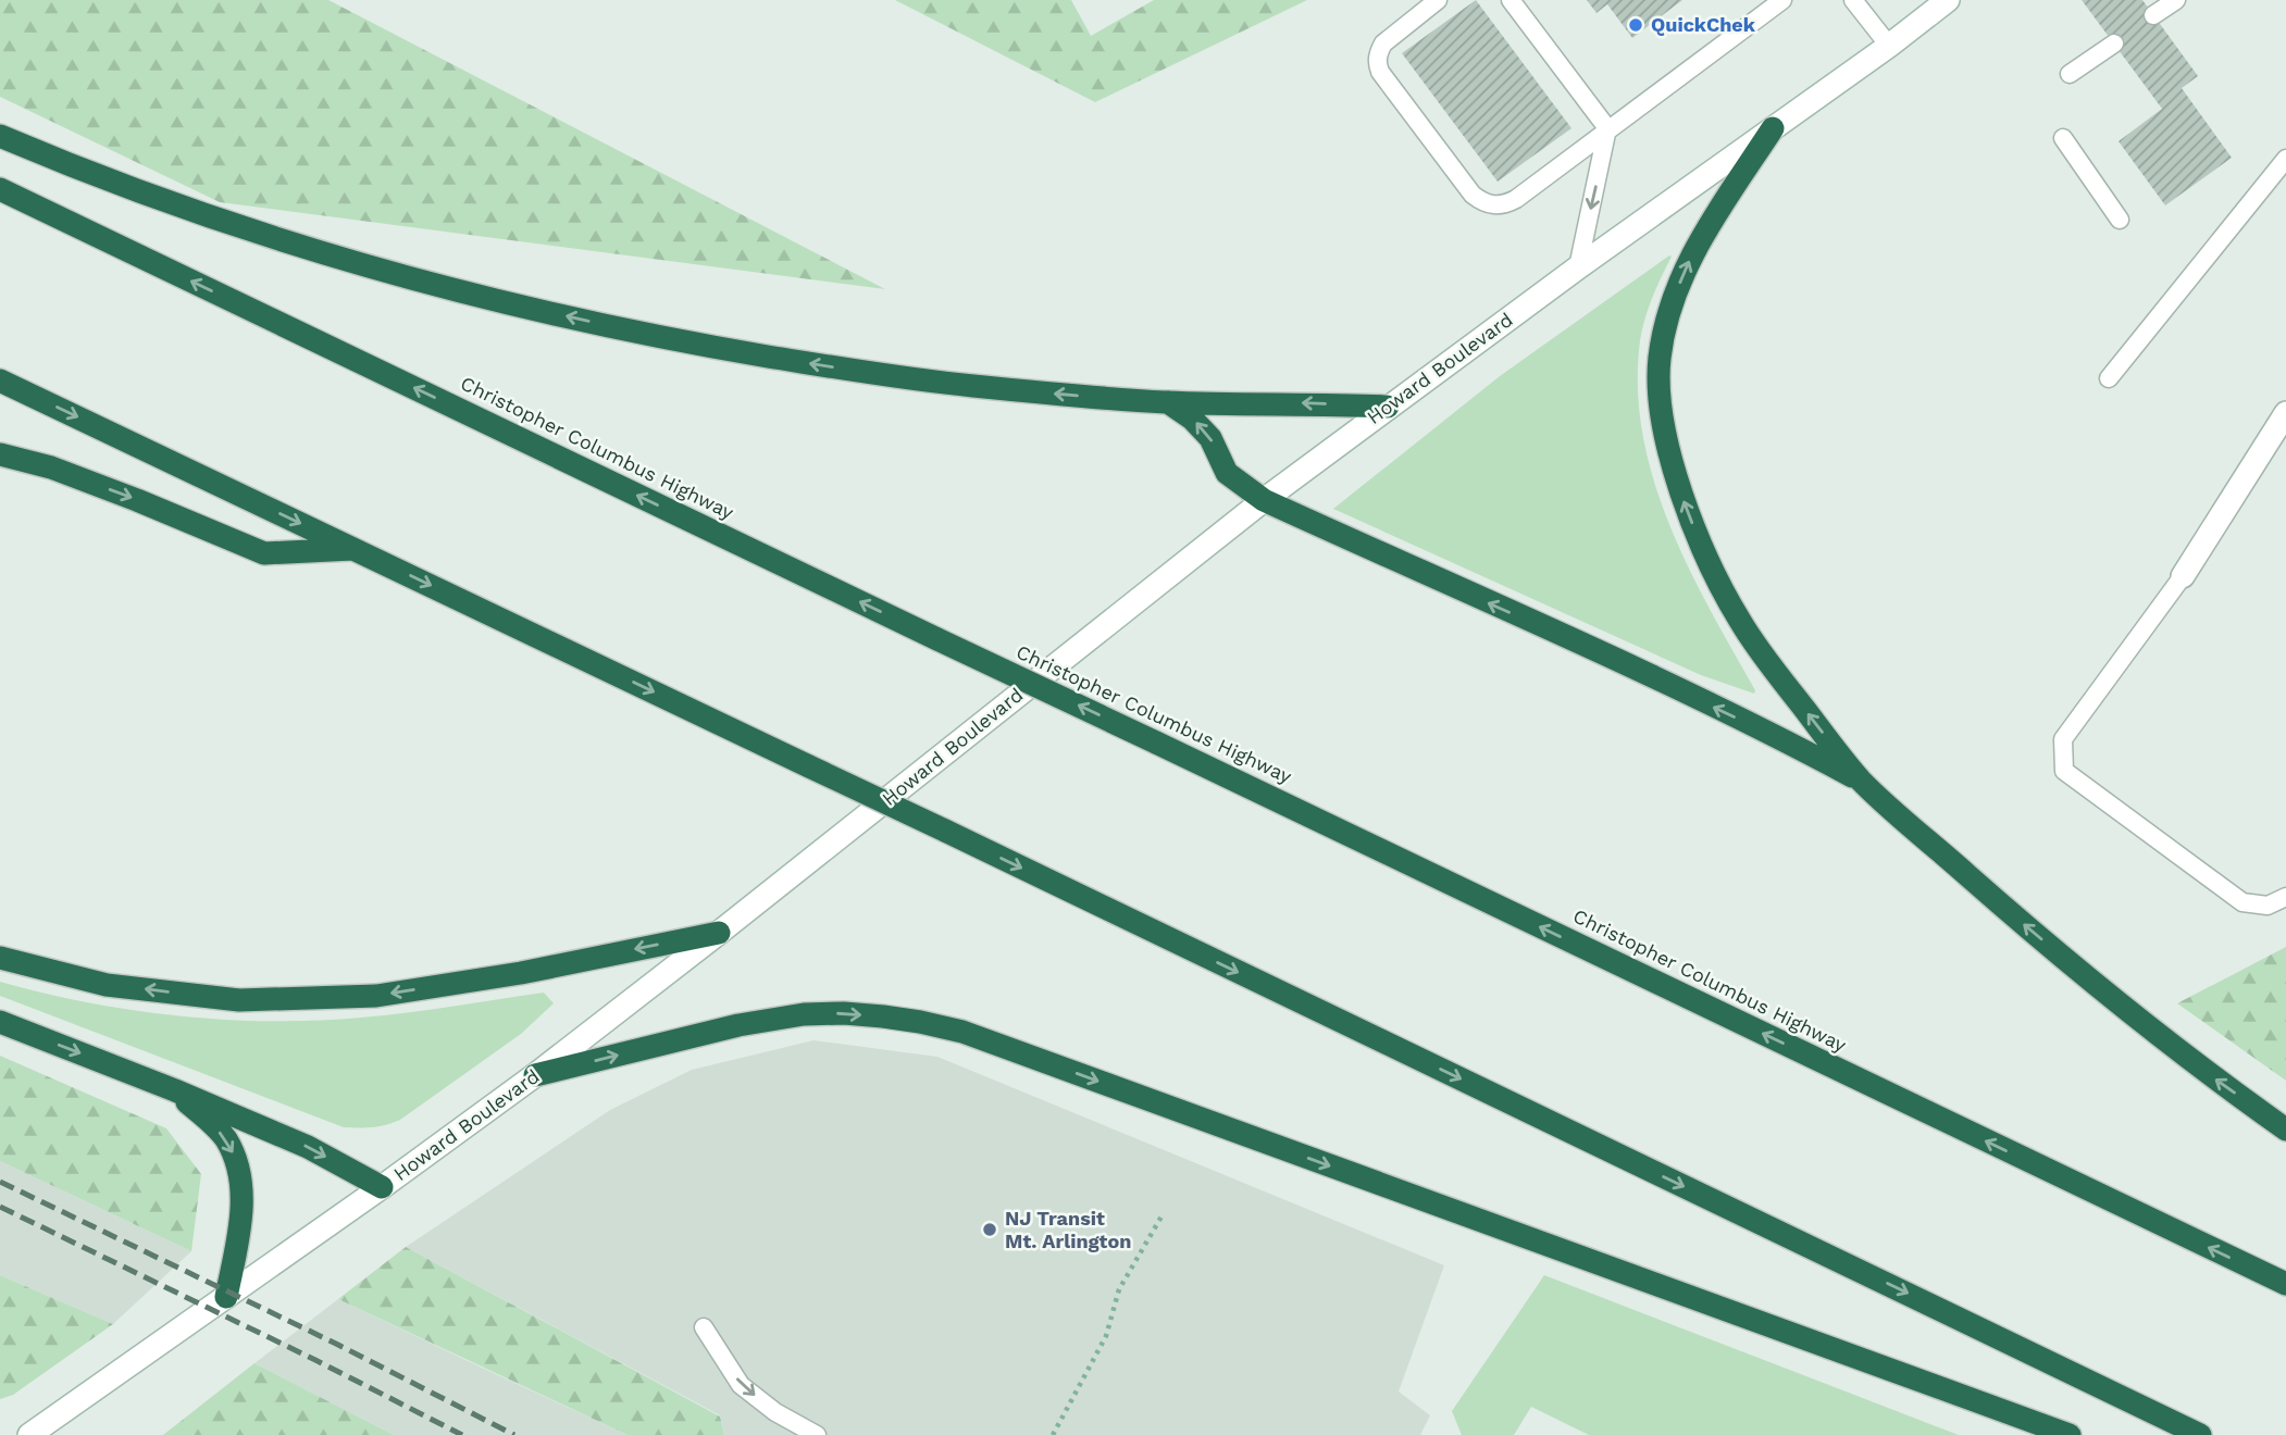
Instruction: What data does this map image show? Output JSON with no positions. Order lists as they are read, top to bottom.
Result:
{
  "streets": {
    "highway": ["Christopher Columbus Highway"],
    "main road": ["Howard Boulevard"]
  },
  "places": ["QuickChek", "NJ Transit Mt. Arlington"]
}
